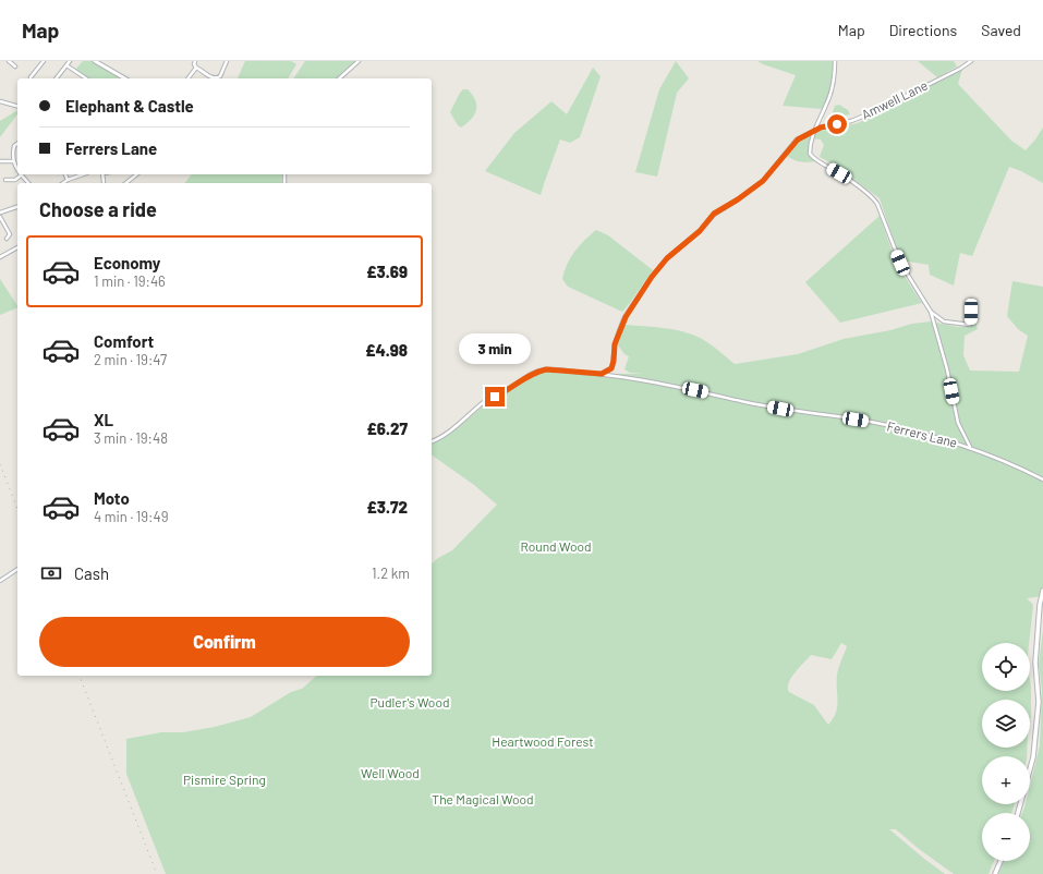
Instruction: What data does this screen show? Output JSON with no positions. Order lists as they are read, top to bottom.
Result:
{
  "streets": {
    "street": ["Amwell Lane", "Ferrers Lane"]
  },
  "parks": [
    "Round Wood",
    "Pudler's Wood",
    "Heartwood Forest",
    "Well Wood",
    "Pismire Spring",
    "The Magical Wood"
  ],
  "page": {
    "header": "Map",
    "nav": ["Map", "Directions", "Saved"],
    "banner": ["Elephant & Castle", "Ferrers Lane"],
    "heading": "Choose a ride",
    "list": [
      {
        "name": "Economy",
        "note": "1 min · 19:46",
        "value": "£3.69"
      },
      {
        "name": "Comfort",
        "note": "2 min · 19:47",
        "value": "£4.98"
      },
      {
        "name": "XL",
        "note": "3 min · 19:48",
        "value": "£6.27"
      },
      {
        "name": "Moto",
        "note": "4 min · 19:49",
        "value": "£3.72"
      }
    ],
    "bubble": "3 min",
    "pay": ["Cash", "1.2 km"],
    "buttons": "Confirm",
    "map_buttons": ["+", "−"]
  }
}
